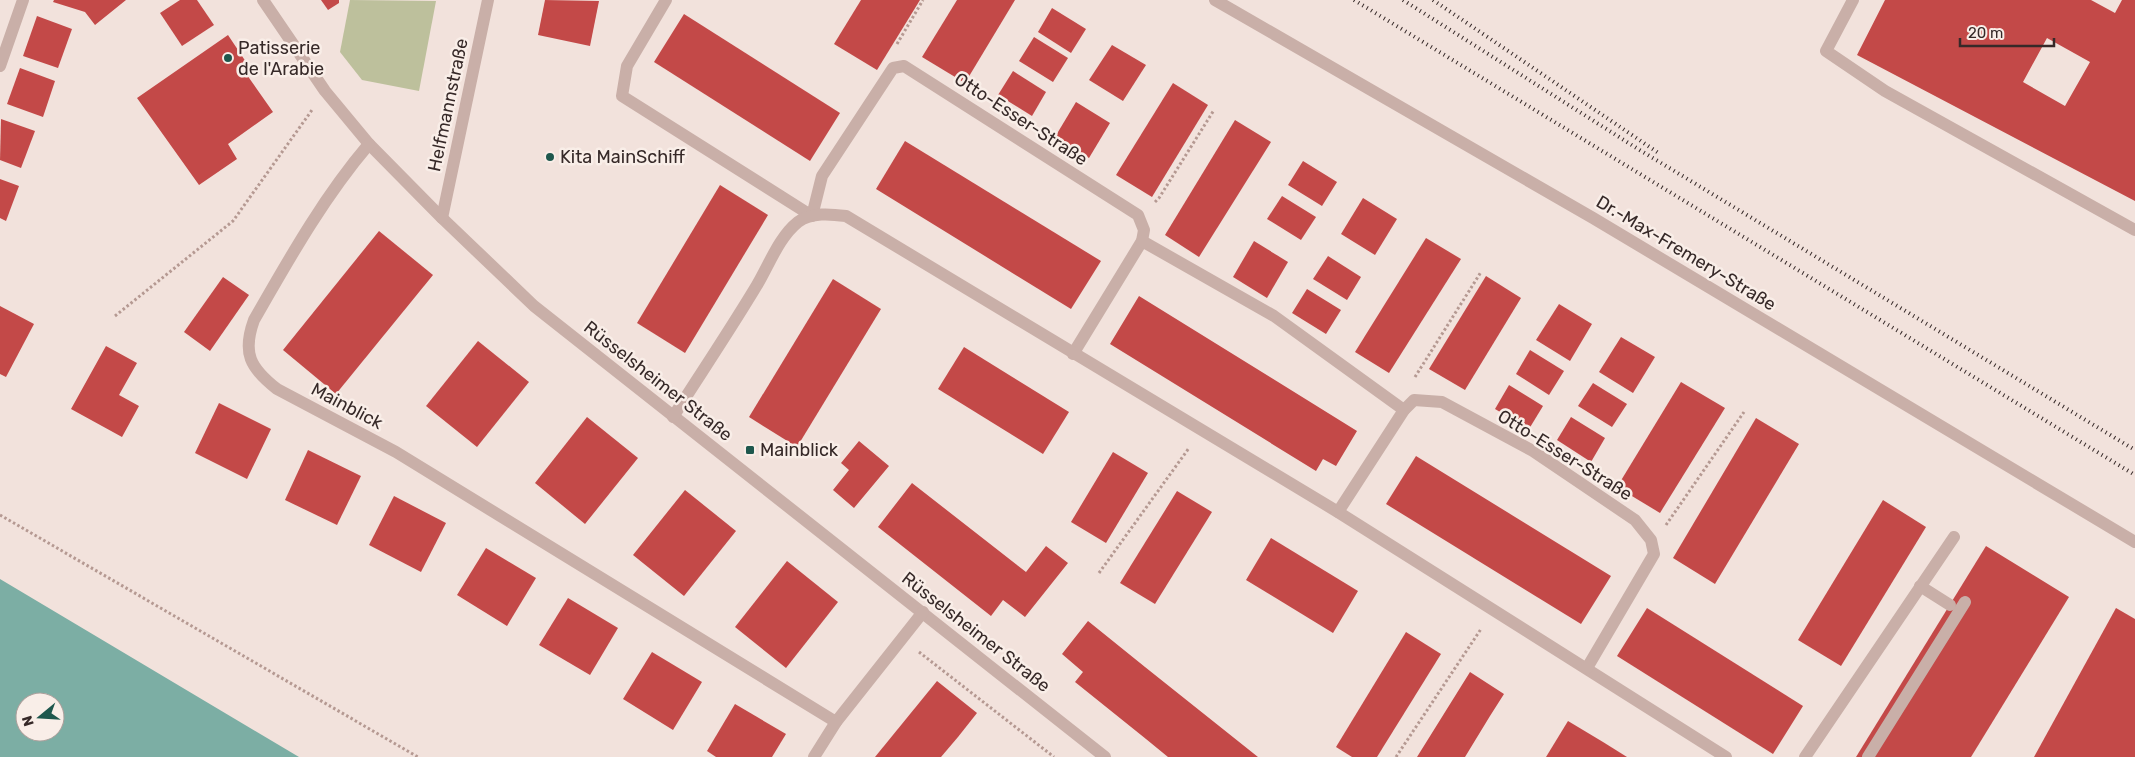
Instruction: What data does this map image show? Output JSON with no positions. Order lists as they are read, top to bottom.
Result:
{
  "streets": {
    "street": [
      "Helfmannstraße",
      "Otto-Esser-Straße",
      "Dr.-Max-Fremery-Straße",
      "Rüsselsheimer Straße",
      "Mainblick"
    ]
  },
  "crossings": [
    ["Helfmannstraße", "Rüsselsheimer Straße"],
    ["Rüsselsheimer Straße", "Mainblick"]
  ],
  "places": {
    "other": ["Patisserie de l'Arabie", "Kita MainSchiff"],
    "transit": ["Mainblick"]
  },
  "scale_bar": "20 m",
  "north": "left"
}
